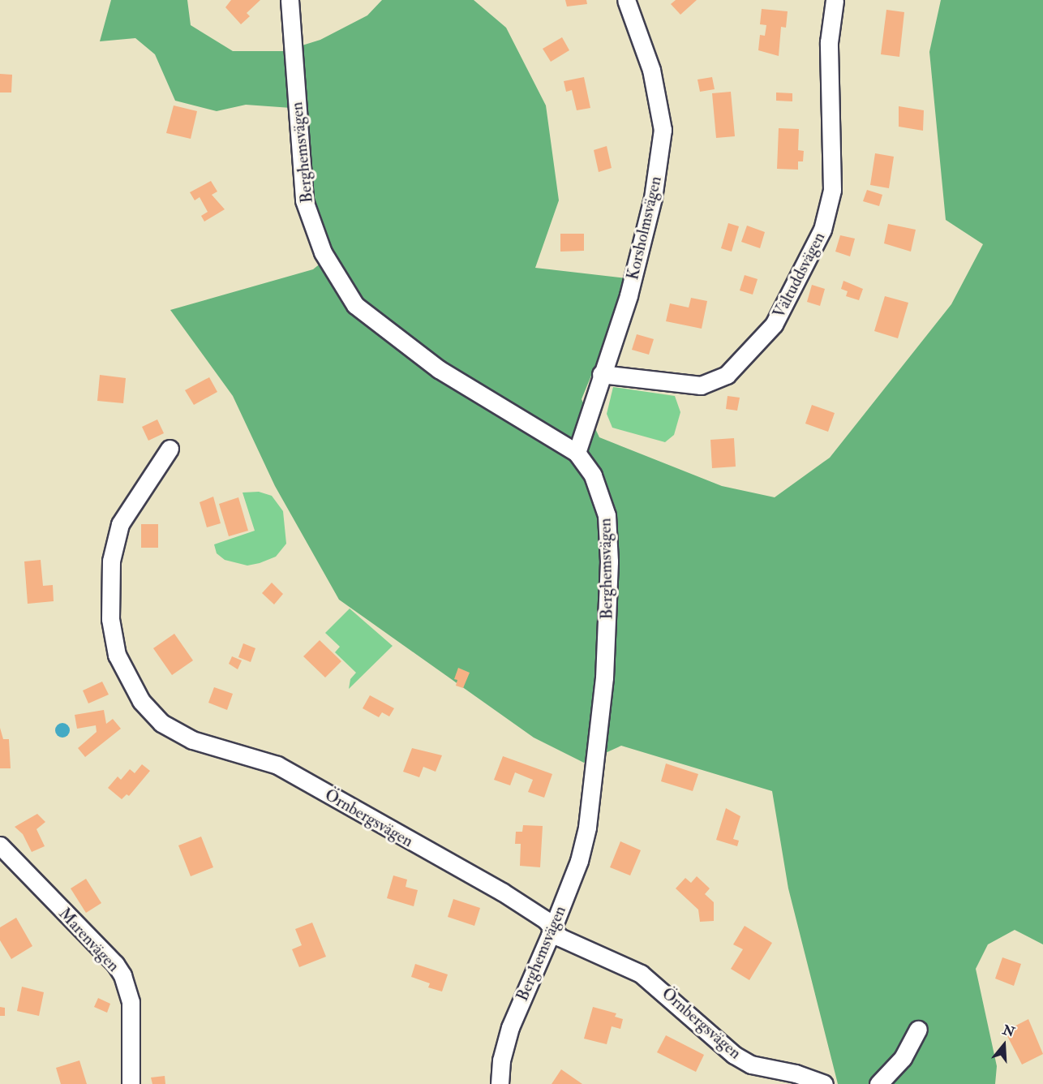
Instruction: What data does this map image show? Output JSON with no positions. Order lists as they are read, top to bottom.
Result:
{
  "streets": {
    "street": [
      "Berghemsvägen",
      "Korsholmsvägen",
      "Vältuddsvägen",
      "Örnbergsvägen",
      "Marenvägen"
    ]
  },
  "crossings": [
    ["Berghemsvägen", "Korsholmsvägen"],
    ["Berghemsvägen", "Örnbergsvägen"],
    ["Korsholmsvägen", "Vältuddsvägen"]
  ],
  "north": "top"
}
